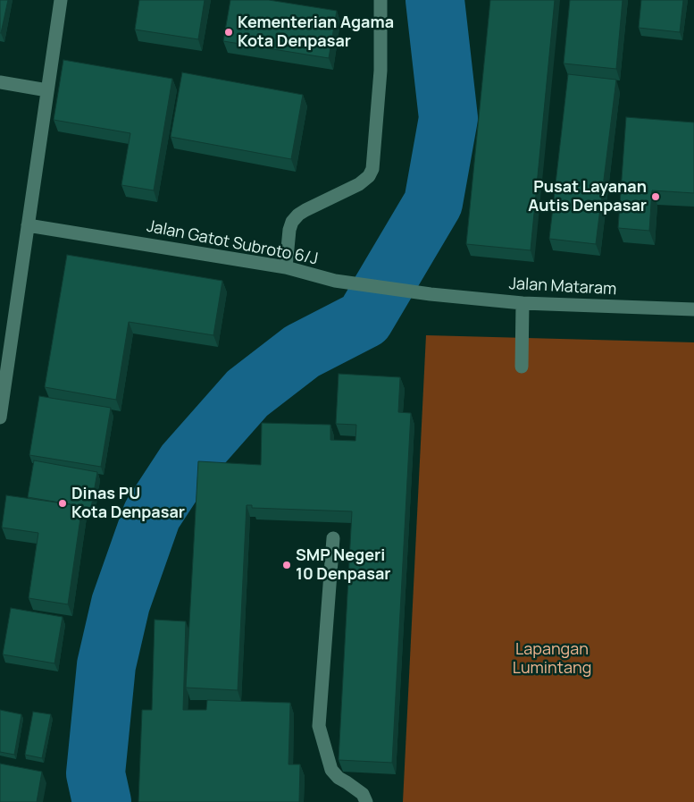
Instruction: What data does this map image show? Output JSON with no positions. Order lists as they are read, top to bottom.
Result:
{
  "streets": {
    "street": ["Jalan Gatot Subroto 6/J", "Jalan Mataram"]
  },
  "crossings": [
    ["Jalan Gatot Subroto 6/J", "Jalan Mataram"]
  ],
  "parks": ["Lapangan Lumintang"],
  "places": [
    "Kementerian Agama Kota Denpasar",
    "Pusat Layanan Autis Denpasar",
    "Dinas PU Kota Denpasar",
    "SMP Negeri 10 Denpasar"
  ]
}
